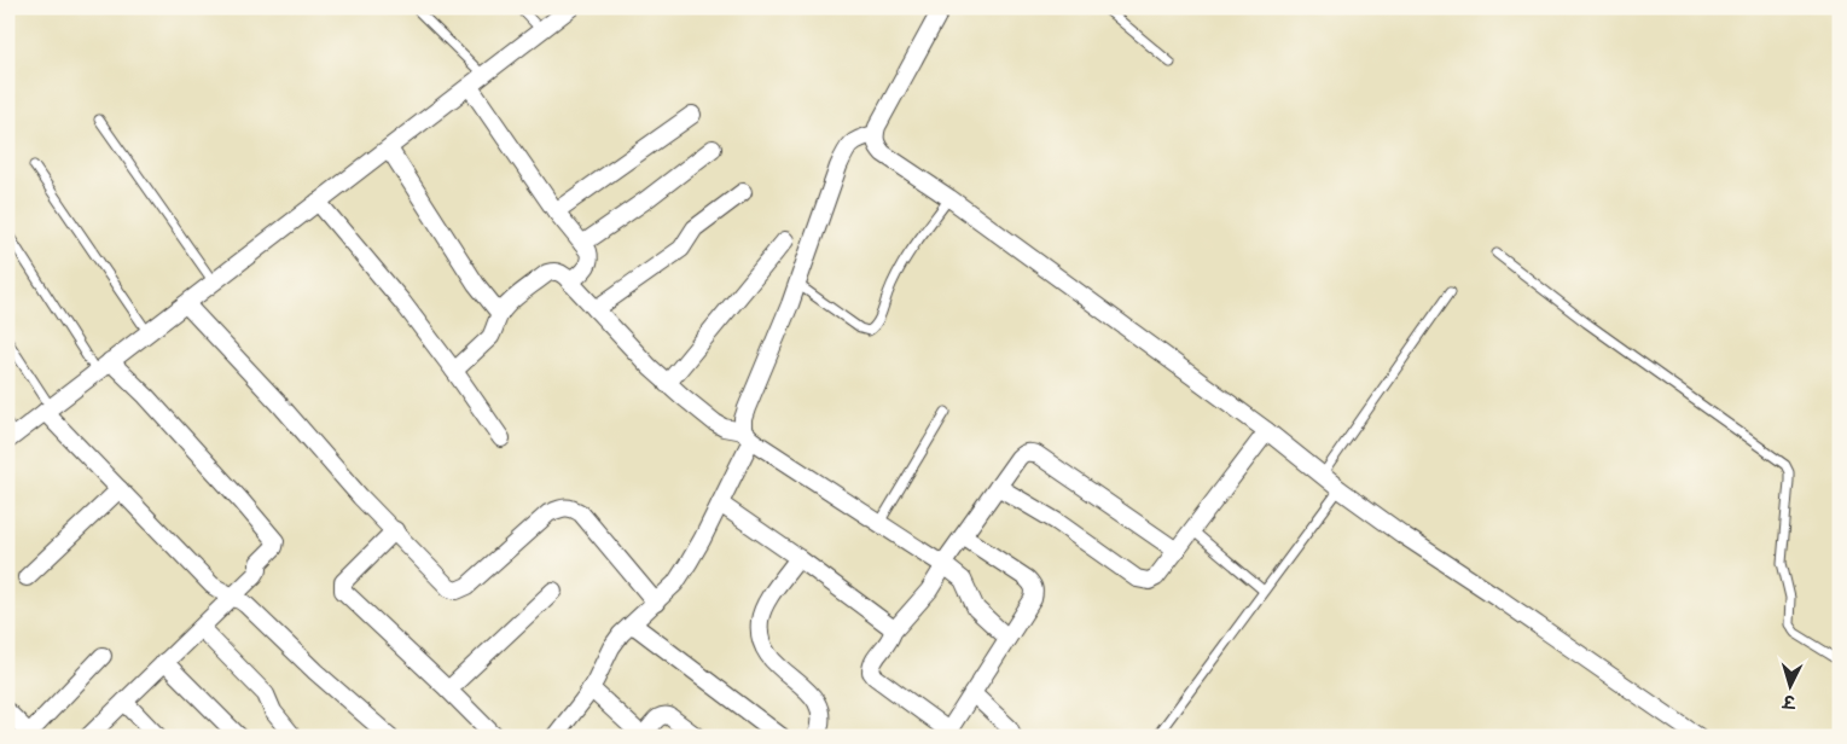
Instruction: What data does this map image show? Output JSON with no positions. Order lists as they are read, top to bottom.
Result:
{
  "north": "bottom"
}
